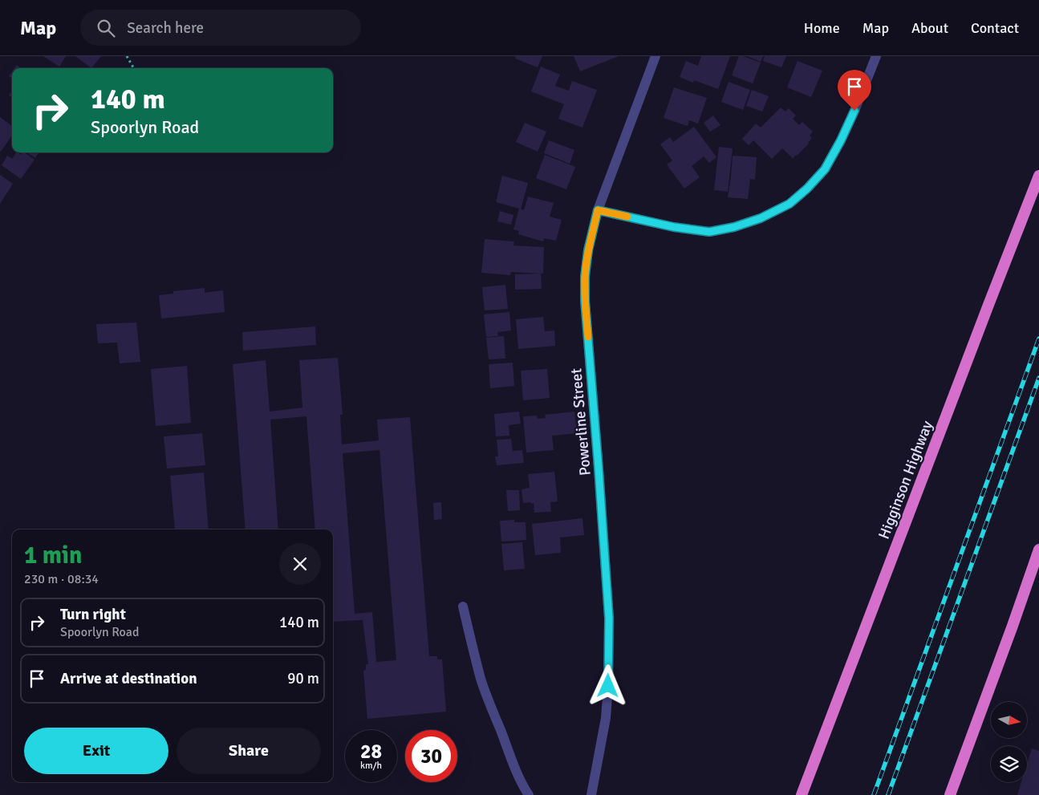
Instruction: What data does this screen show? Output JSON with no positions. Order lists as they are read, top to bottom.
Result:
{
  "streets": {
    "highway": ["Higginson Highway"],
    "street": ["Powerline Street"]
  },
  "north": "right",
  "page": {
    "header": "Map",
    "search": "Search here",
    "nav": [
      "Home",
      "Map",
      "About",
      "Contact"
    ],
    "turn": ["140 m", "Spoorlyn Road"],
    "heading": ["1 min", "230 m · 08:34"],
    "list": [
      {
        "name": "Turn right",
        "note": "Spoorlyn Road",
        "value": "140 m"
      },
      {
        "name": "Arrive at destination",
        "value": "90 m"
      }
    ],
    "buttons": ["Exit", "Share"],
    "speed": "28 km/h",
    "limit": "30"
  }
}
